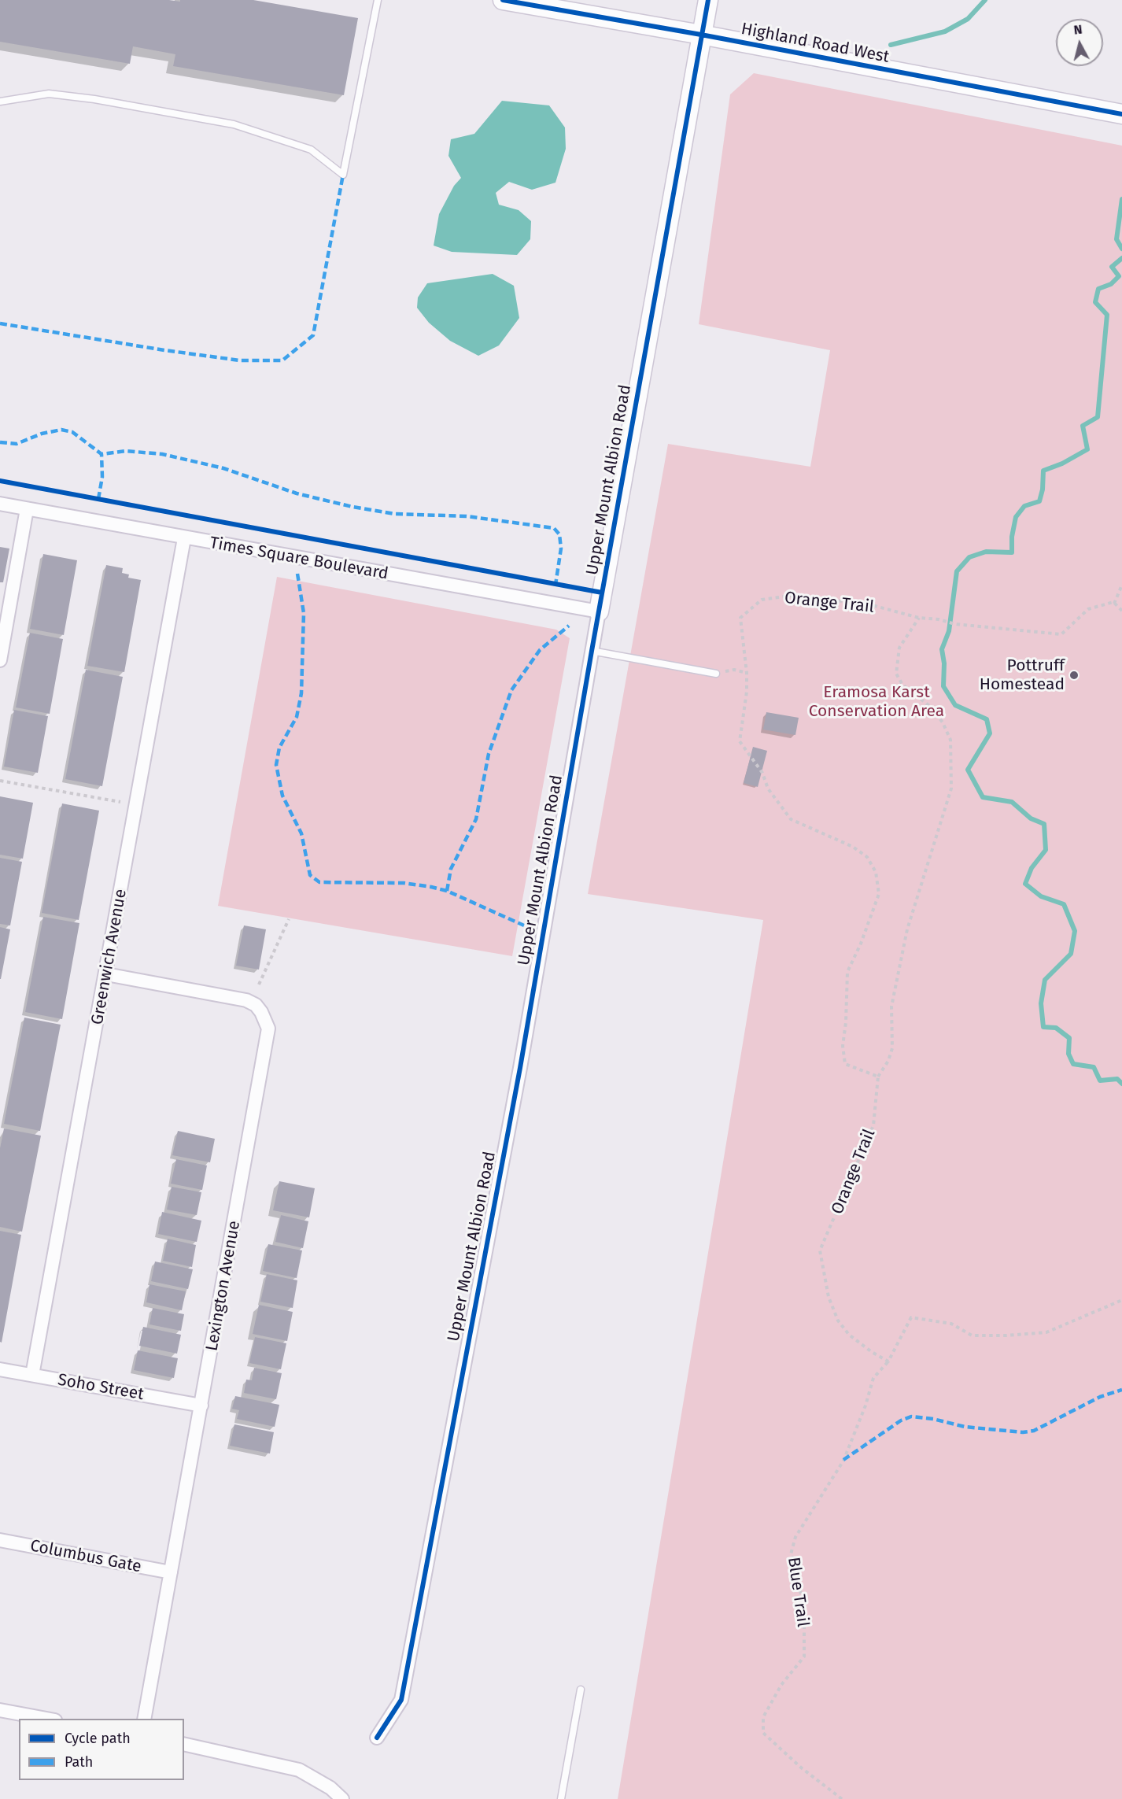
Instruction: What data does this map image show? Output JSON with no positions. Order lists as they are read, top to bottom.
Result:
{
  "streets": {
    "street": [
      "Highland Road West",
      "Upper Mount Albion Road",
      "Times Square Boulevard",
      "Greenwich Avenue",
      "Lexington Avenue",
      "Soho Street",
      "Columbus Gate"
    ],
    "path": ["Orange Trail", "Blue Trail"]
  },
  "crossings": [
    ["Highland Road West", "Upper Mount Albion Road"],
    ["Upper Mount Albion Road", "Times Square Boulevard"],
    ["Times Square Boulevard", "Greenwich Avenue"],
    ["Orange Trail", "Blue Trail"],
    ["Greenwich Avenue", "Lexington Avenue"],
    ["Greenwich Avenue", "Soho Street"],
    ["Lexington Avenue", "Soho Street"],
    ["Lexington Avenue", "Columbus Gate"]
  ],
  "parks": ["Eramosa Karst Conservation Area"],
  "places": ["Pottruff Homestead"],
  "legend": ["Cycle path", "Path"],
  "north": "top"
}
